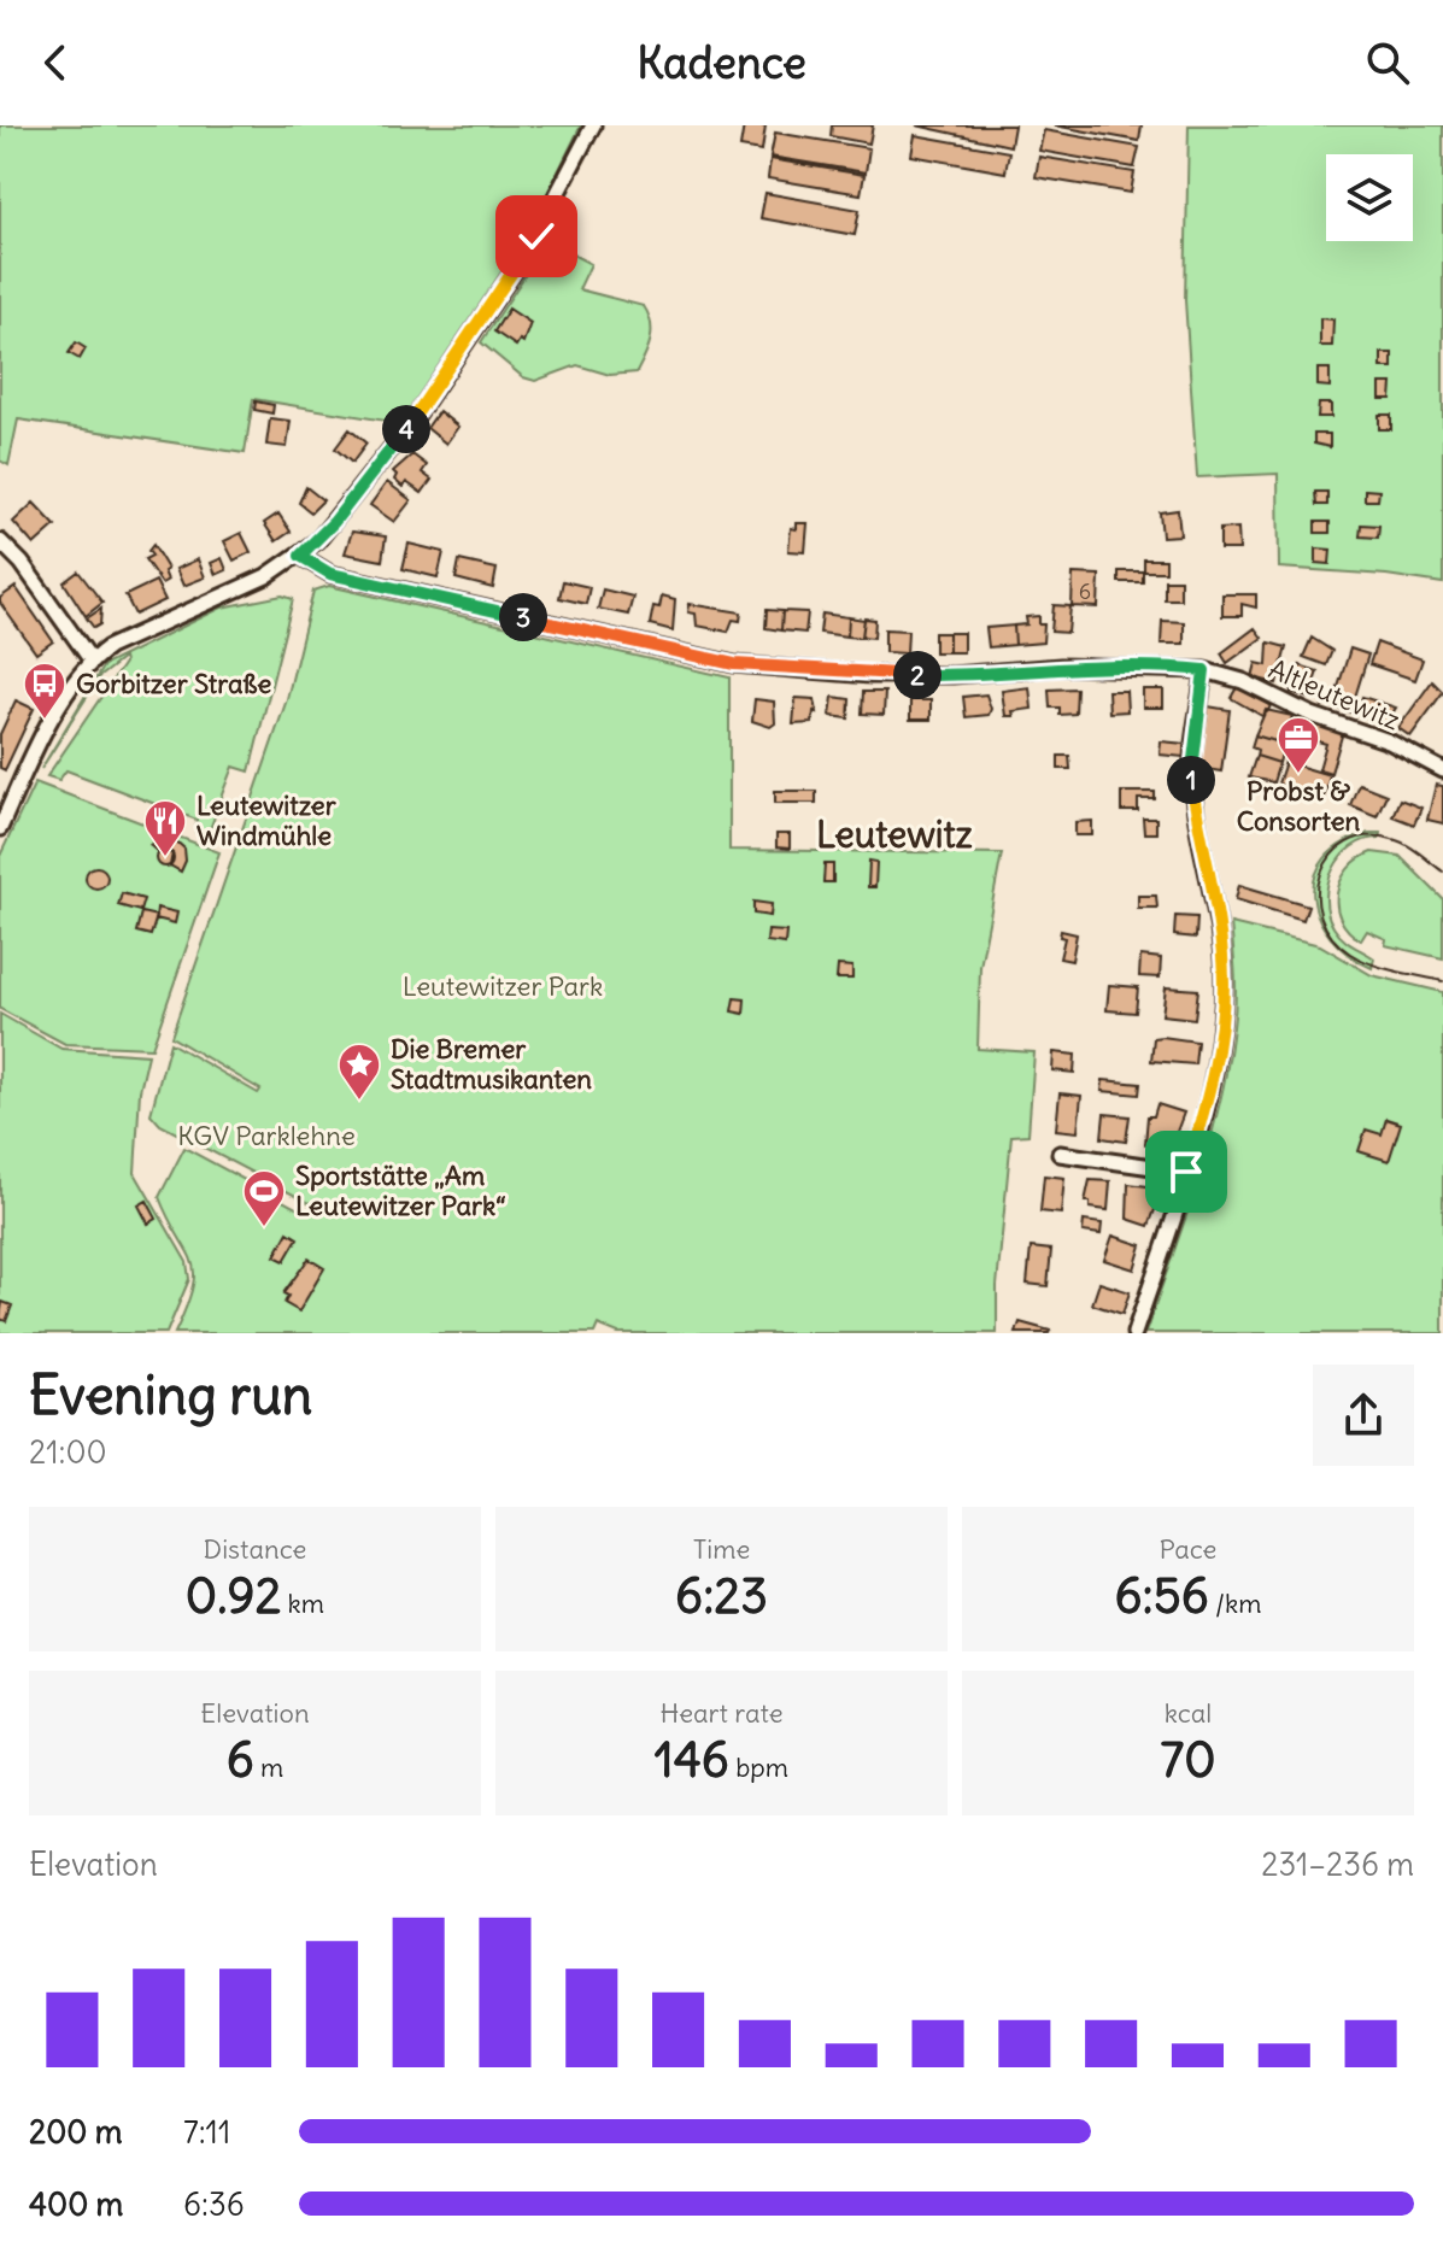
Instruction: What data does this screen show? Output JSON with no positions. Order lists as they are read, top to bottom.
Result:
{
  "streets": {
    "street": ["Altleutewitz"]
  },
  "districts": ["Leutewitz"],
  "parks": ["Leutewitzer Park", "KGV Parklehne"],
  "places": {
    "bus stop": ["Gorbitzer Straße"],
    "office": ["Probst & Consorten"],
    "restaurant": ["Leutewitzer Windmühle"],
    "place": ["Die Bremer Stadtmusikanten"],
    "sports": ["Sportstätte „Am Leutewitzer Park“"]
  },
  "house_numbers": ["6"],
  "page": {
    "header": "Kadence",
    "pins": [
      "4",
      "3",
      "2",
      "1"
    ],
    "heading": ["Evening run", "21:00"],
    "stats": [
      ["Distance", "0.92 km"],
      ["Time", "6:23"],
      ["Pace", "6:56 /km"],
      ["Elevation", "6 m"],
      ["Heart rate", "146 bpm"],
      ["kcal", "70"]
    ],
    "chart": ["Elevation", "231–236 m"],
    "list": [
      {
        "name": "200 m",
        "note": "7:11"
      },
      {
        "name": "400 m",
        "note": "6:36"
      }
    ]
  }
}
